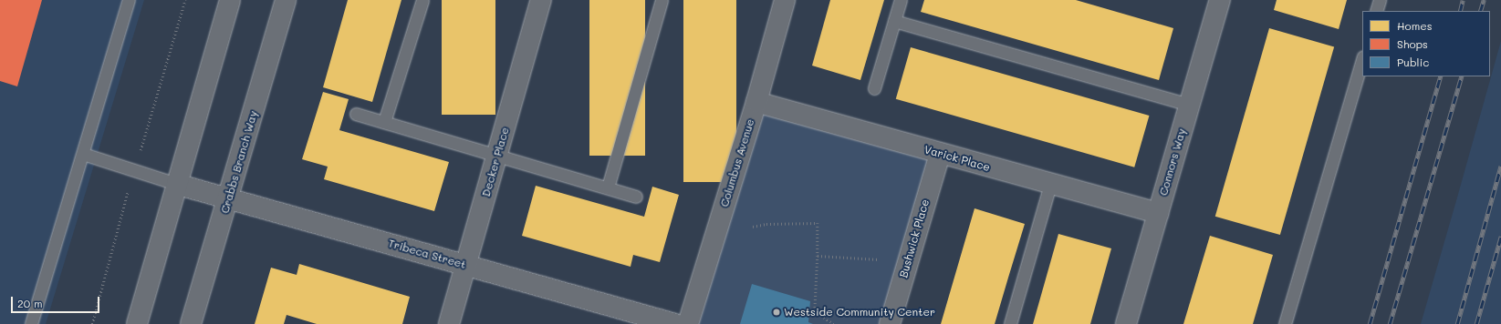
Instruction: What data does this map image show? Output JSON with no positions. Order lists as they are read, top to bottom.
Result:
{
  "streets": {
    "street": [
      "Varick Place",
      "Crabbs Branch Way",
      "Decker Place",
      "Connors Way",
      "Columbus Avenue",
      "Bushwick Place",
      "Tribeca Street"
    ]
  },
  "crossings": [
    ["Varick Place", "Connors Way"],
    ["Varick Place", "Columbus Avenue"],
    ["Varick Place", "Bushwick Place"],
    ["Crabbs Branch Way", "Tribeca Street"],
    ["Decker Place", "Tribeca Street"]
  ],
  "places": ["Westside Community Center"],
  "legend": ["Homes", "Shops", "Public"],
  "scale_bar": "20 m"
}
